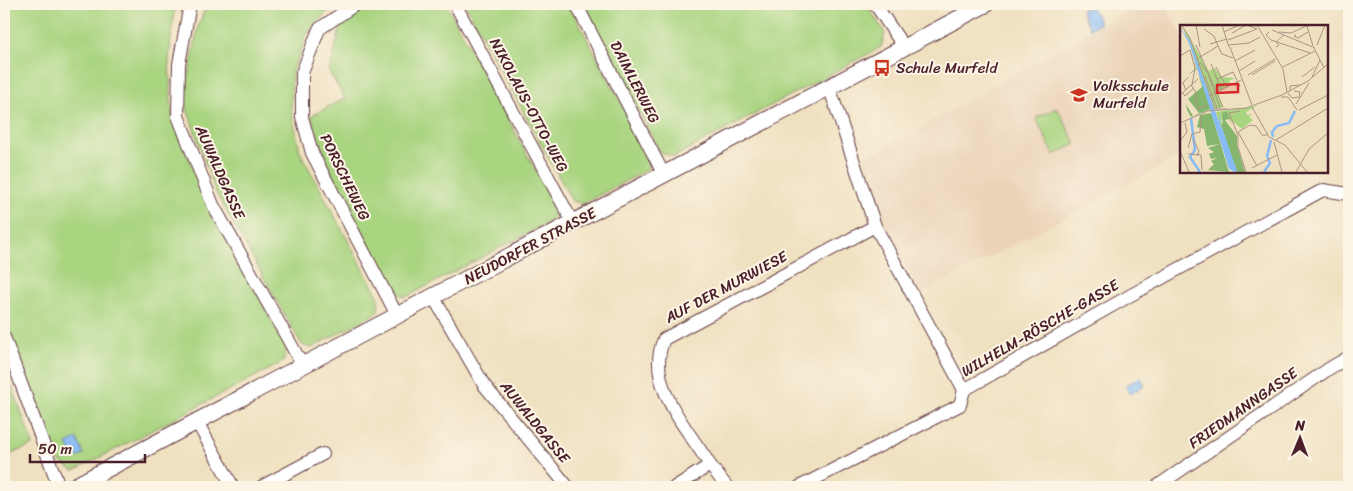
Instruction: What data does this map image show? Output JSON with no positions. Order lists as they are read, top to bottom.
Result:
{
  "streets": {
    "street": [
      "DAIMLERWEG",
      "NIKOLAUS-OTTO-WEG",
      "AUWALDGASSE",
      "PORSCHEWEG",
      "NEUDORFER STRASSE",
      "AUF DER MURWIESE",
      "WILHELM-RÖSCHE-GASSE",
      "FRIEDMANNGASSE"
    ]
  },
  "crossings": [
    ["DAIMLERWEG", "NEUDORFER STRASSE"],
    ["NIKOLAUS-OTTO-WEG", "NEUDORFER STRASSE"],
    ["AUWALDGASSE", "NEUDORFER STRASSE"],
    ["PORSCHEWEG", "NEUDORFER STRASSE"],
    ["NEUDORFER STRASSE", "WILHELM-RÖSCHE-GASSE"],
    ["AUF DER MURWIESE", "WILHELM-RÖSCHE-GASSE"]
  ],
  "places": {
    "bus stop": ["Schule Murfeld"],
    "school or university": ["Volksschule Murfeld"]
  },
  "scale_bar": "50 m",
  "north": "top"
}
